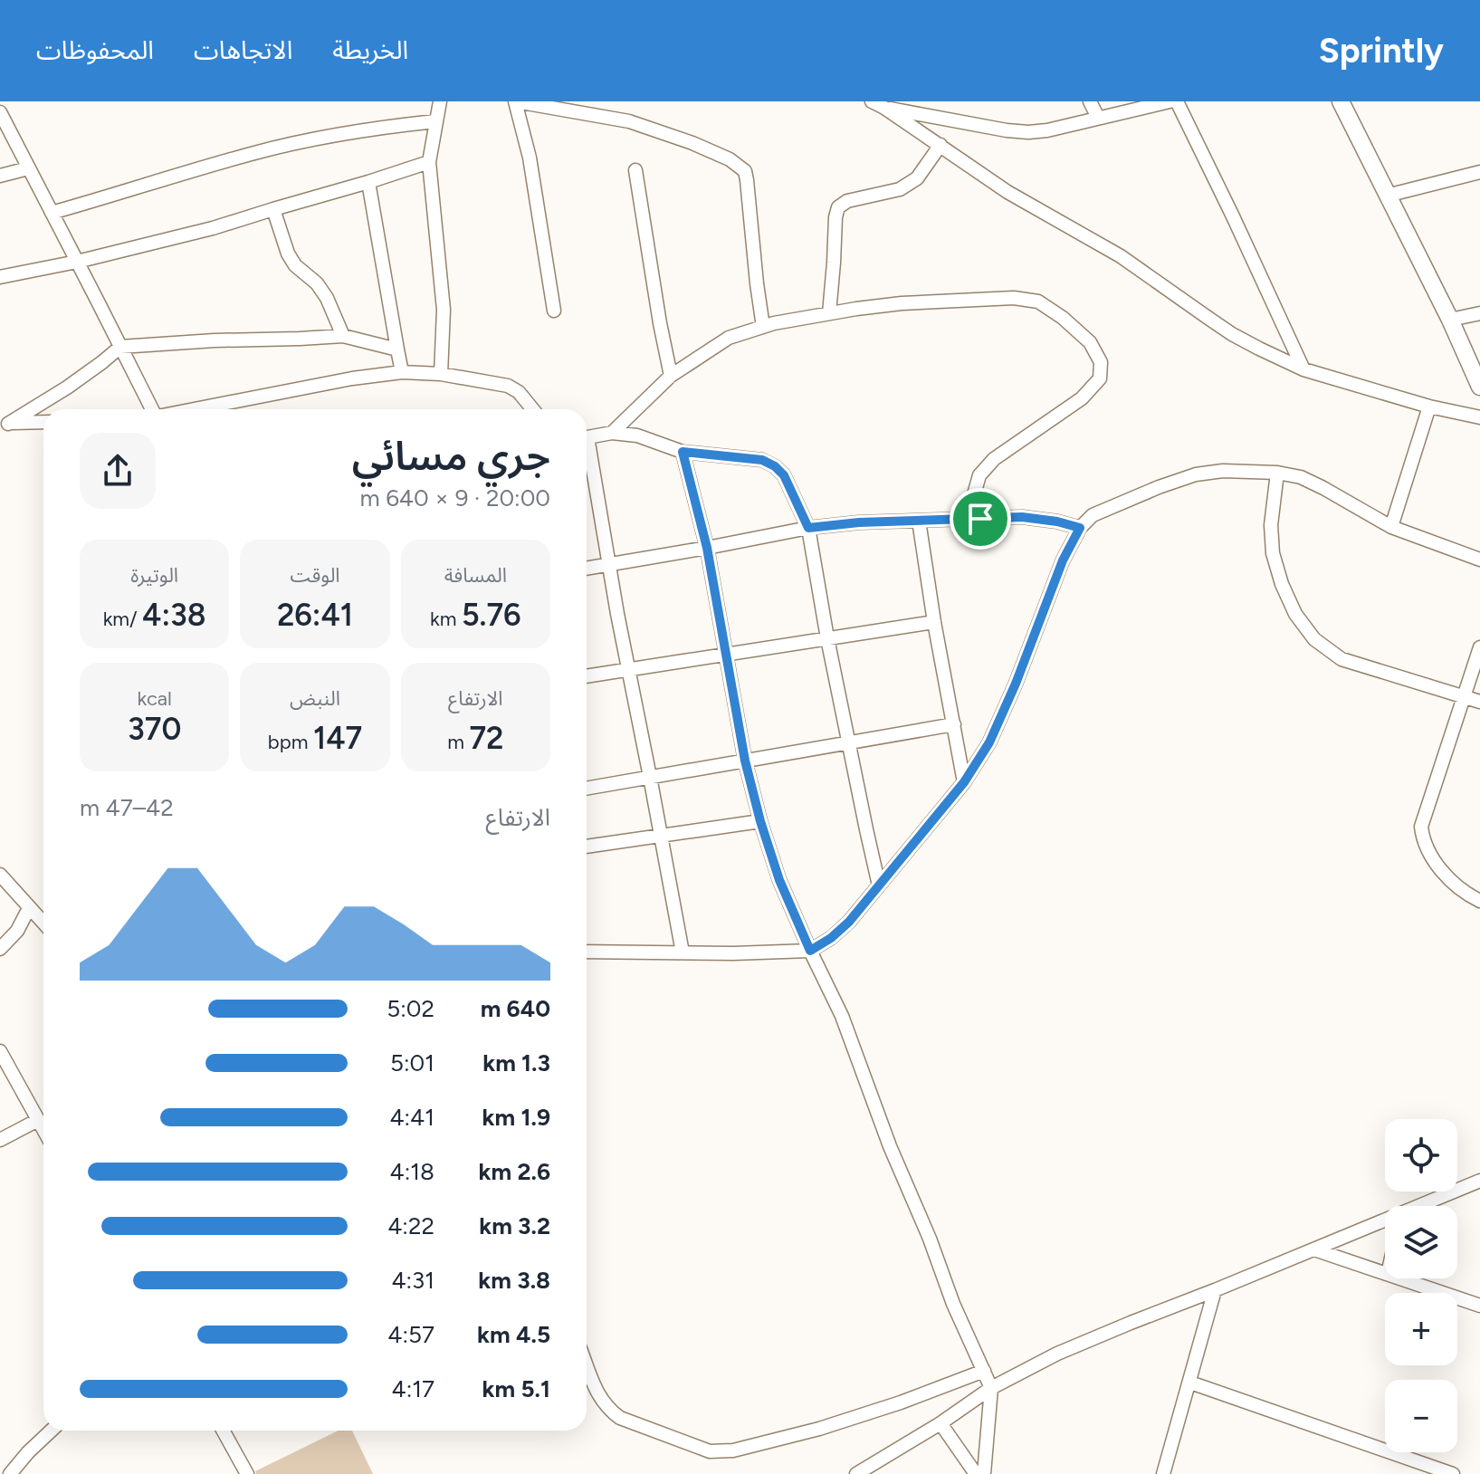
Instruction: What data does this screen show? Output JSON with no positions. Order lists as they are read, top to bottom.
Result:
{
  "page": {
    "header": "Sprintly",
    "nav": ["الخريطة", "الاتجاهات", "المحفوظات"],
    "heading": ["جري مسائي", "20:00 · 9 × 640 m"],
    "stats": [
      ["المسافة", "5.76 km"],
      ["الوقت", "26:41"],
      ["الوتيرة", "4:38 /km"],
      ["الارتفاع", "72 m"],
      ["النبض", "147 bpm"],
      ["kcal", "370"]
    ],
    "chart": ["الارتفاع", "42–47 m"],
    "list": [
      {
        "name": "640 m",
        "note": "5:02"
      },
      {
        "name": "1.3 km",
        "note": "5:01"
      },
      {
        "name": "1.9 km",
        "note": "4:41"
      },
      {
        "name": "2.6 km",
        "note": "4:18"
      },
      {
        "name": "3.2 km",
        "note": "4:22"
      },
      {
        "name": "3.8 km",
        "note": "4:31"
      },
      {
        "name": "4.5 km",
        "note": "4:57"
      },
      {
        "name": "5.1 km",
        "note": "4:17"
      }
    ],
    "map_buttons": ["+", "−"]
  }
}
